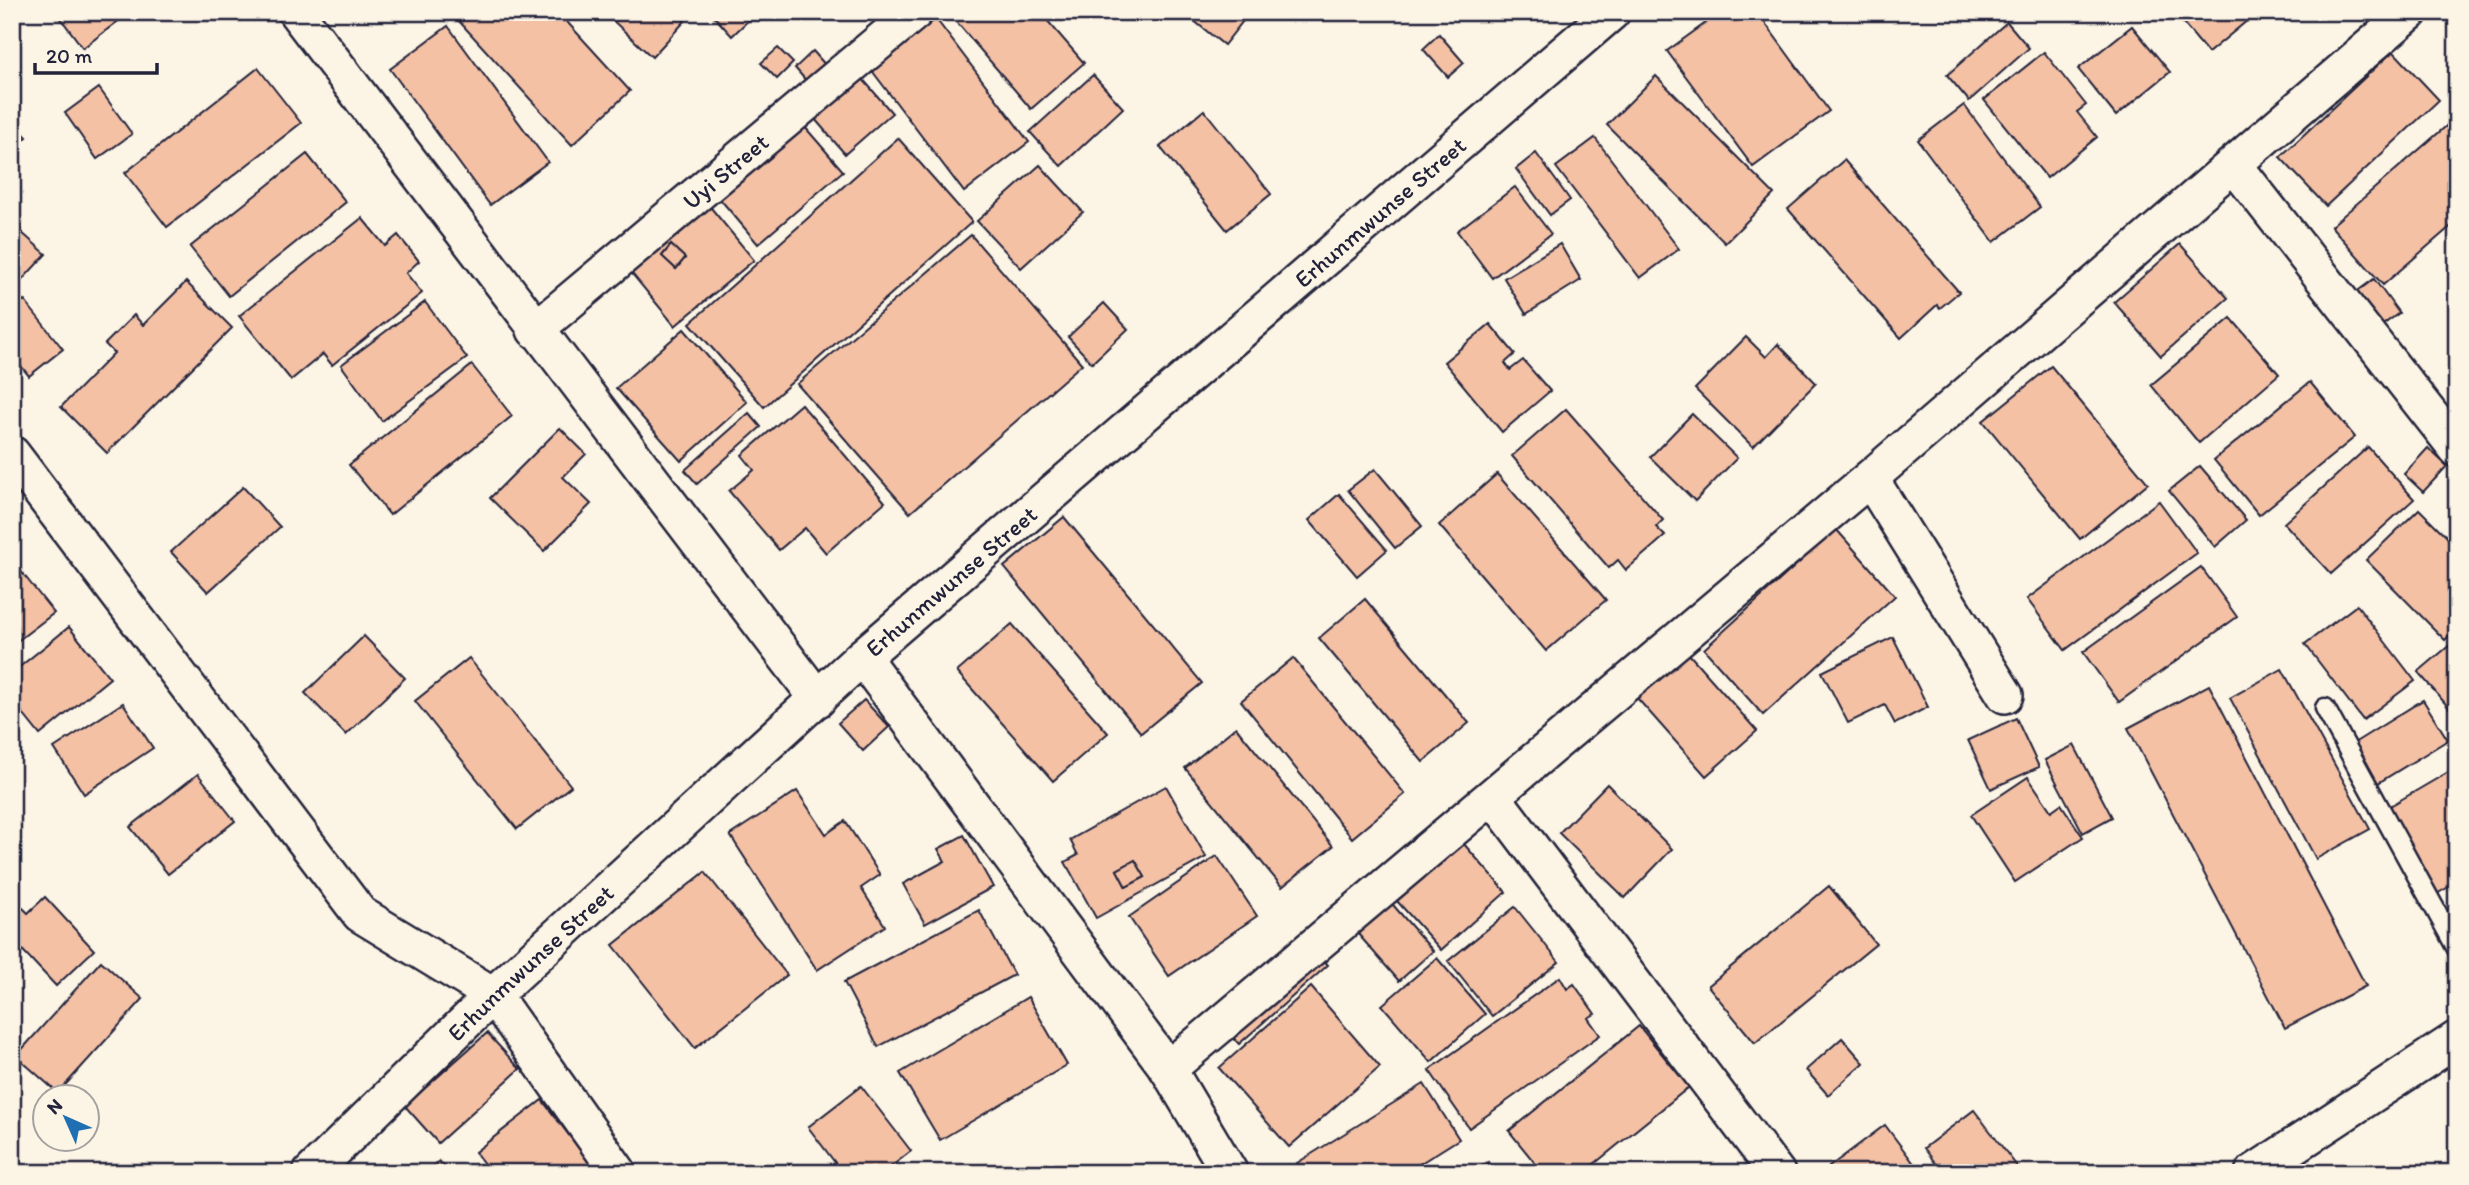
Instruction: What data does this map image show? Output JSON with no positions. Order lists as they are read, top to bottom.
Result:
{
  "streets": {
    "street": ["Uyi Street", "Erhunmwunse Street"]
  },
  "scale_bar": "20 m",
  "north": "top left"
}
